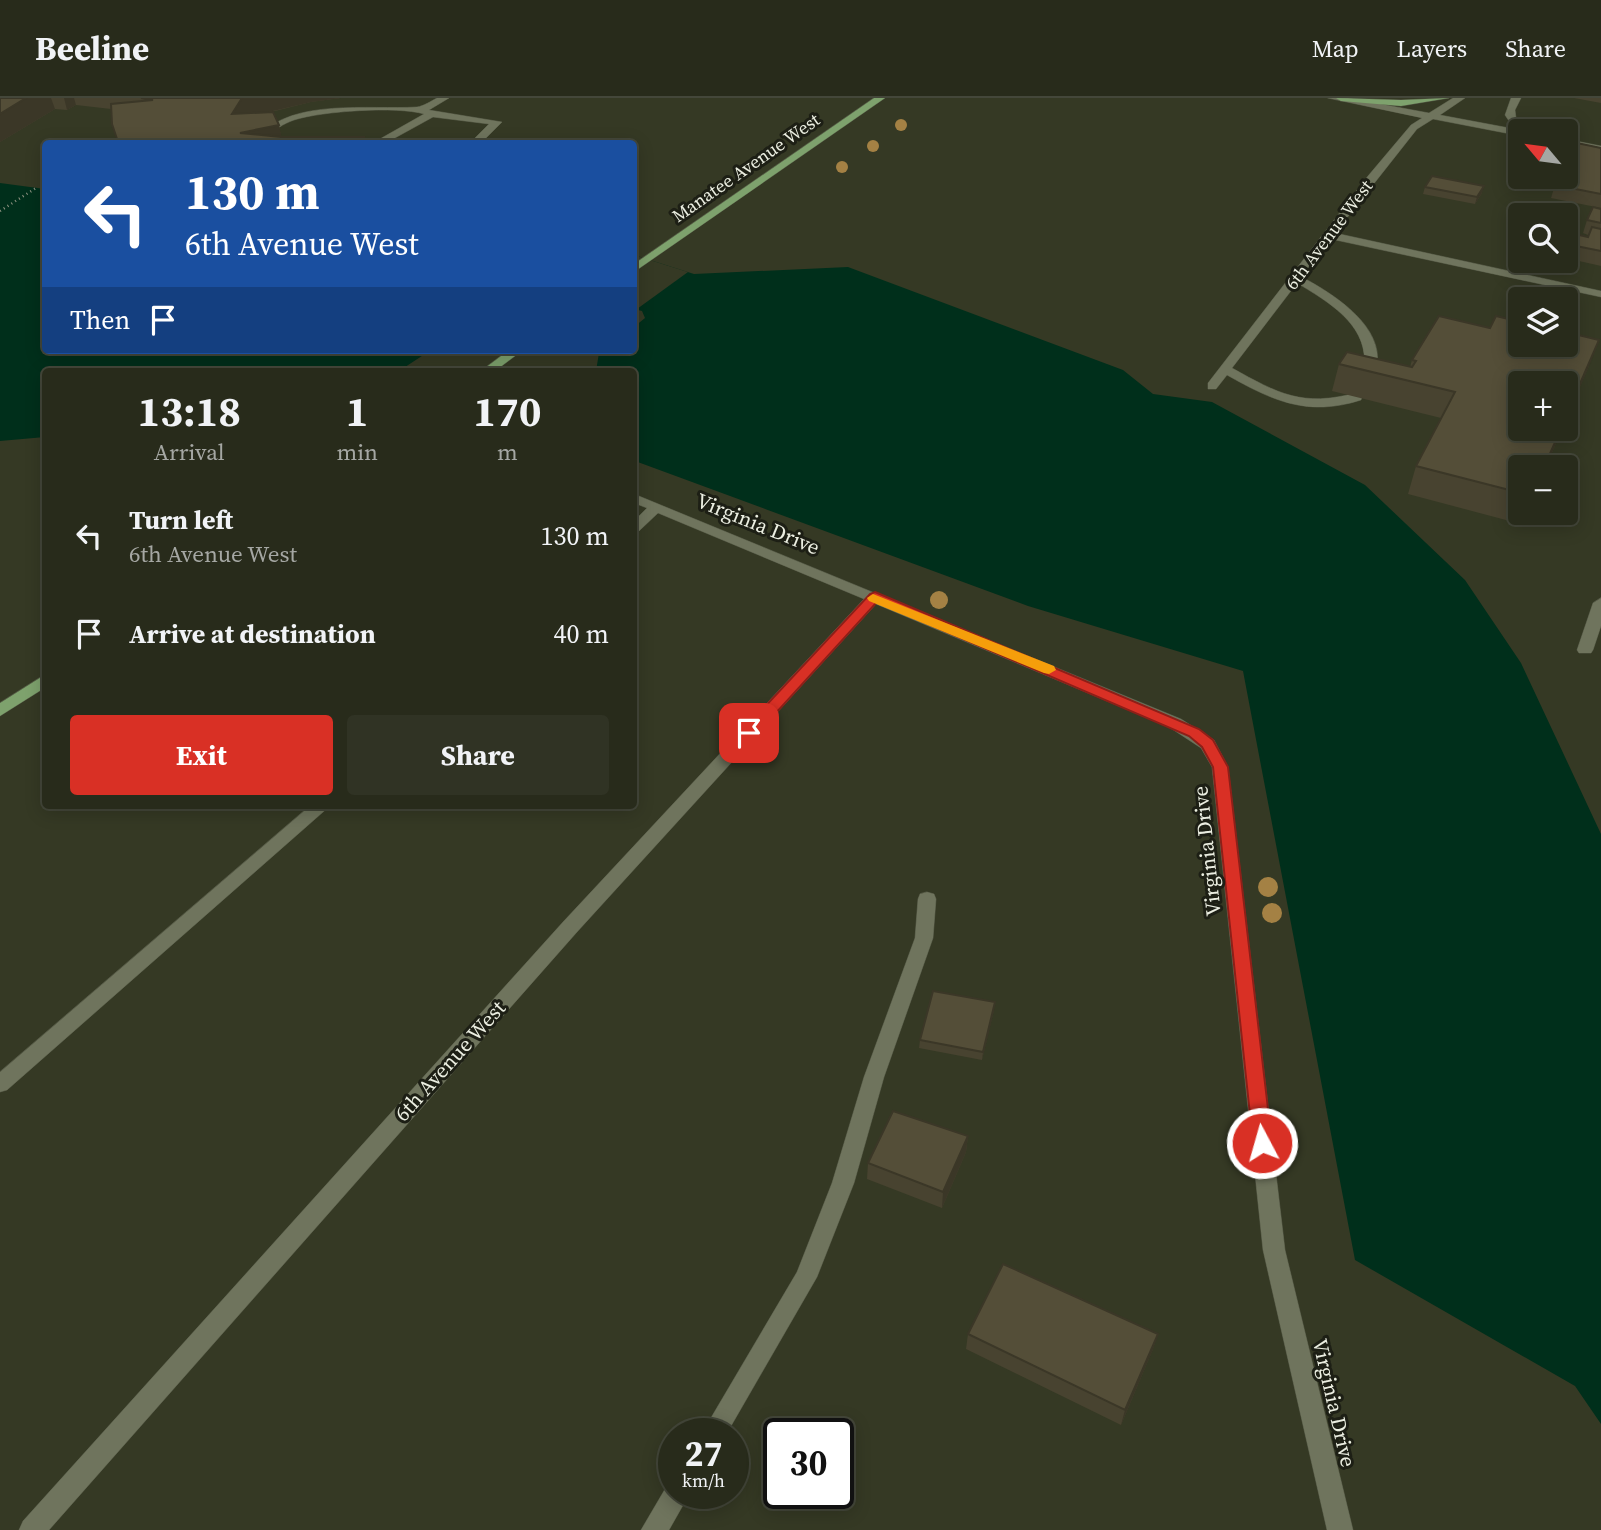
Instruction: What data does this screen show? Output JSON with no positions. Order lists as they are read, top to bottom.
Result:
{
  "streets": {
    "main road": ["Manatee Avenue West"],
    "street": ["6th Avenue West", "Virginia Drive"]
  },
  "crossings": [
    ["6th Avenue West", "Virginia Drive"]
  ],
  "north": "top left",
  "page": {
    "header": "Beeline",
    "nav": ["Map", "Layers", "Share"],
    "map_buttons": ["+", "−"],
    "turn": ["130 m", "6th Avenue West"],
    "then": "Then",
    "eta": [
      "13:18",
      "Arrival",
      "1",
      "min",
      "170",
      "m"
    ],
    "list": [
      {
        "name": "Turn left",
        "note": "6th Avenue West",
        "value": "130 m"
      },
      {
        "name": "Arrive at destination",
        "value": "40 m"
      }
    ],
    "buttons": ["Exit", "Share"],
    "speed": "27 km/h",
    "limit": "30"
  }
}
